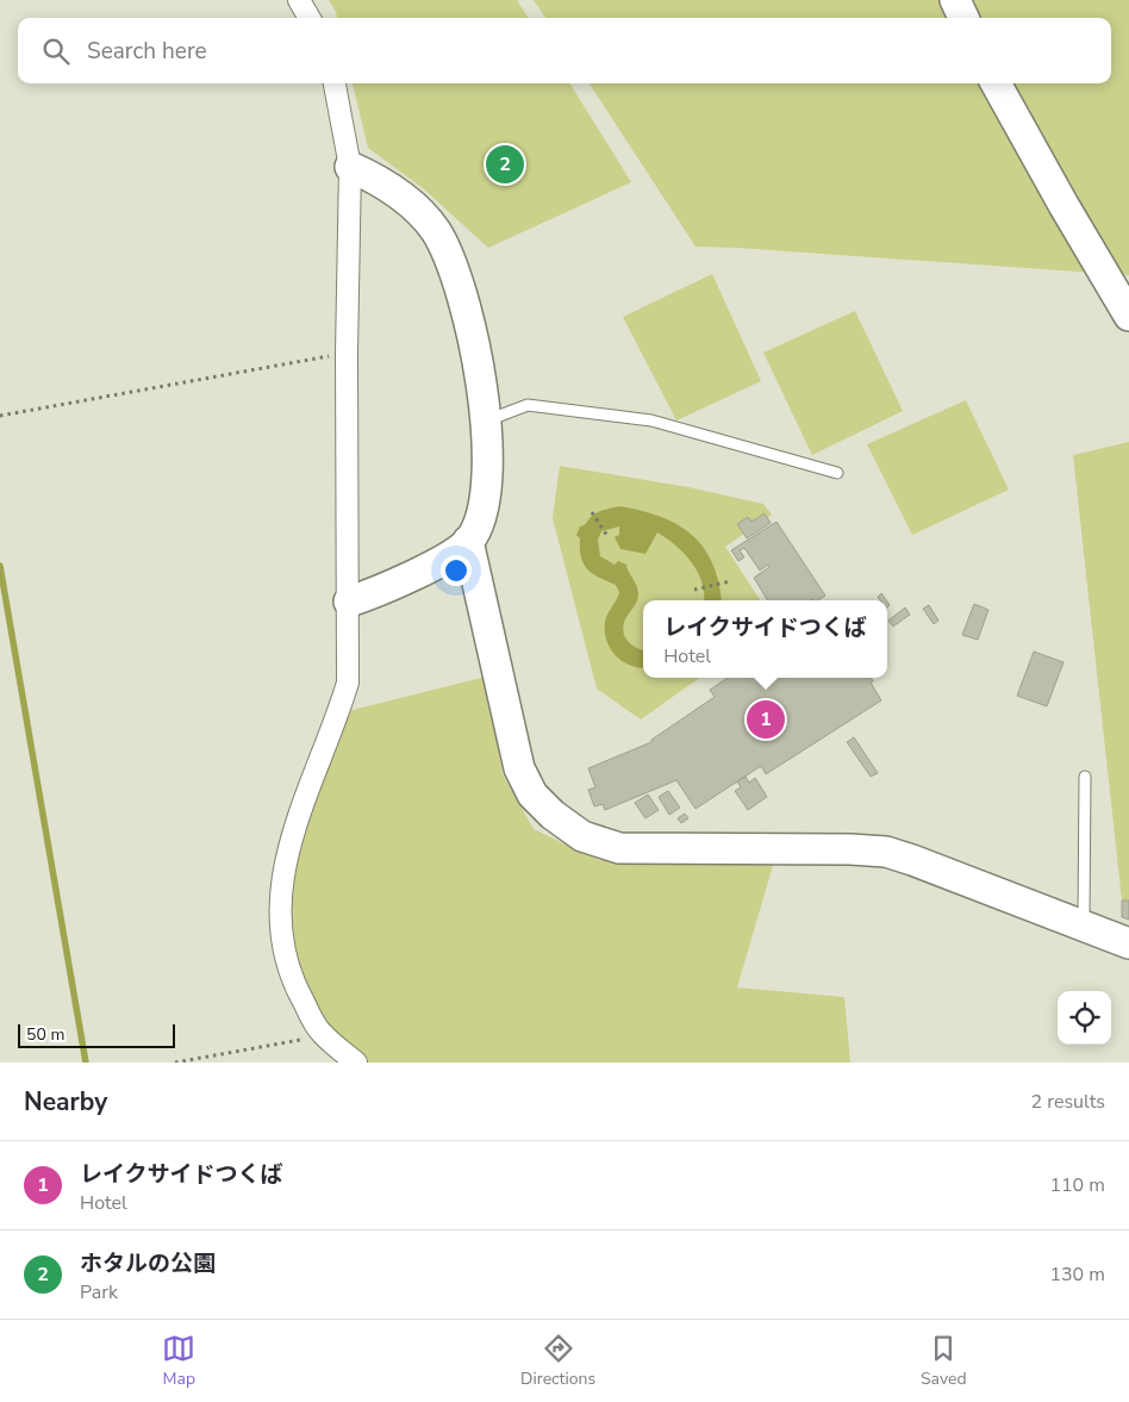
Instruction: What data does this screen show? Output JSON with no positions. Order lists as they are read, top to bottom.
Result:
{
  "scale_bar": "50 m",
  "page": {
    "search": "Search here",
    "pins": ["2", "1"],
    "popup": ["レイクサイドつくば", "Hotel"],
    "scale": "50 m",
    "heading": ["Nearby", "2 results"],
    "list": [
      {
        "mark": "1",
        "name": "レイクサイドつくば",
        "note": "Hotel",
        "value": "110 m"
      },
      {
        "mark": "2",
        "name": "ホタルの公園",
        "note": "Park",
        "value": "130 m"
      }
    ],
    "nav": ["Map", "Directions", "Saved"]
  }
}
